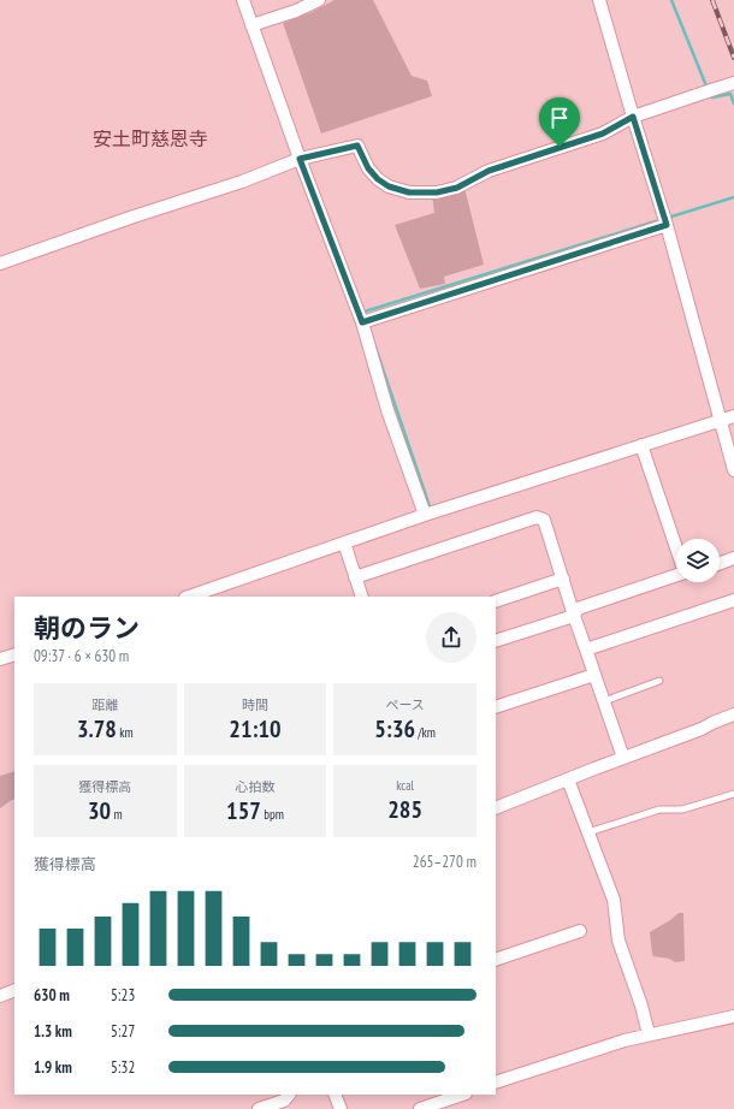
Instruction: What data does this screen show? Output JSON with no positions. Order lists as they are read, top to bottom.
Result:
{
  "districts": ["安土町慈恩寺"],
  "page": {
    "heading": ["朝のラン", "09:37 · 6 × 630 m"],
    "stats": [
      ["距離", "3.78 km"],
      ["時間", "21:10"],
      ["ペース", "5:36 /km"],
      ["獲得標高", "30 m"],
      ["心拍数", "157 bpm"],
      ["kcal", "285"]
    ],
    "chart": ["獲得標高", "265–270 m"],
    "list": [
      {
        "name": "630 m",
        "note": "5:23"
      },
      {
        "name": "1.3 km",
        "note": "5:27"
      },
      {
        "name": "1.9 km",
        "note": "5:32"
      }
    ]
  }
}
